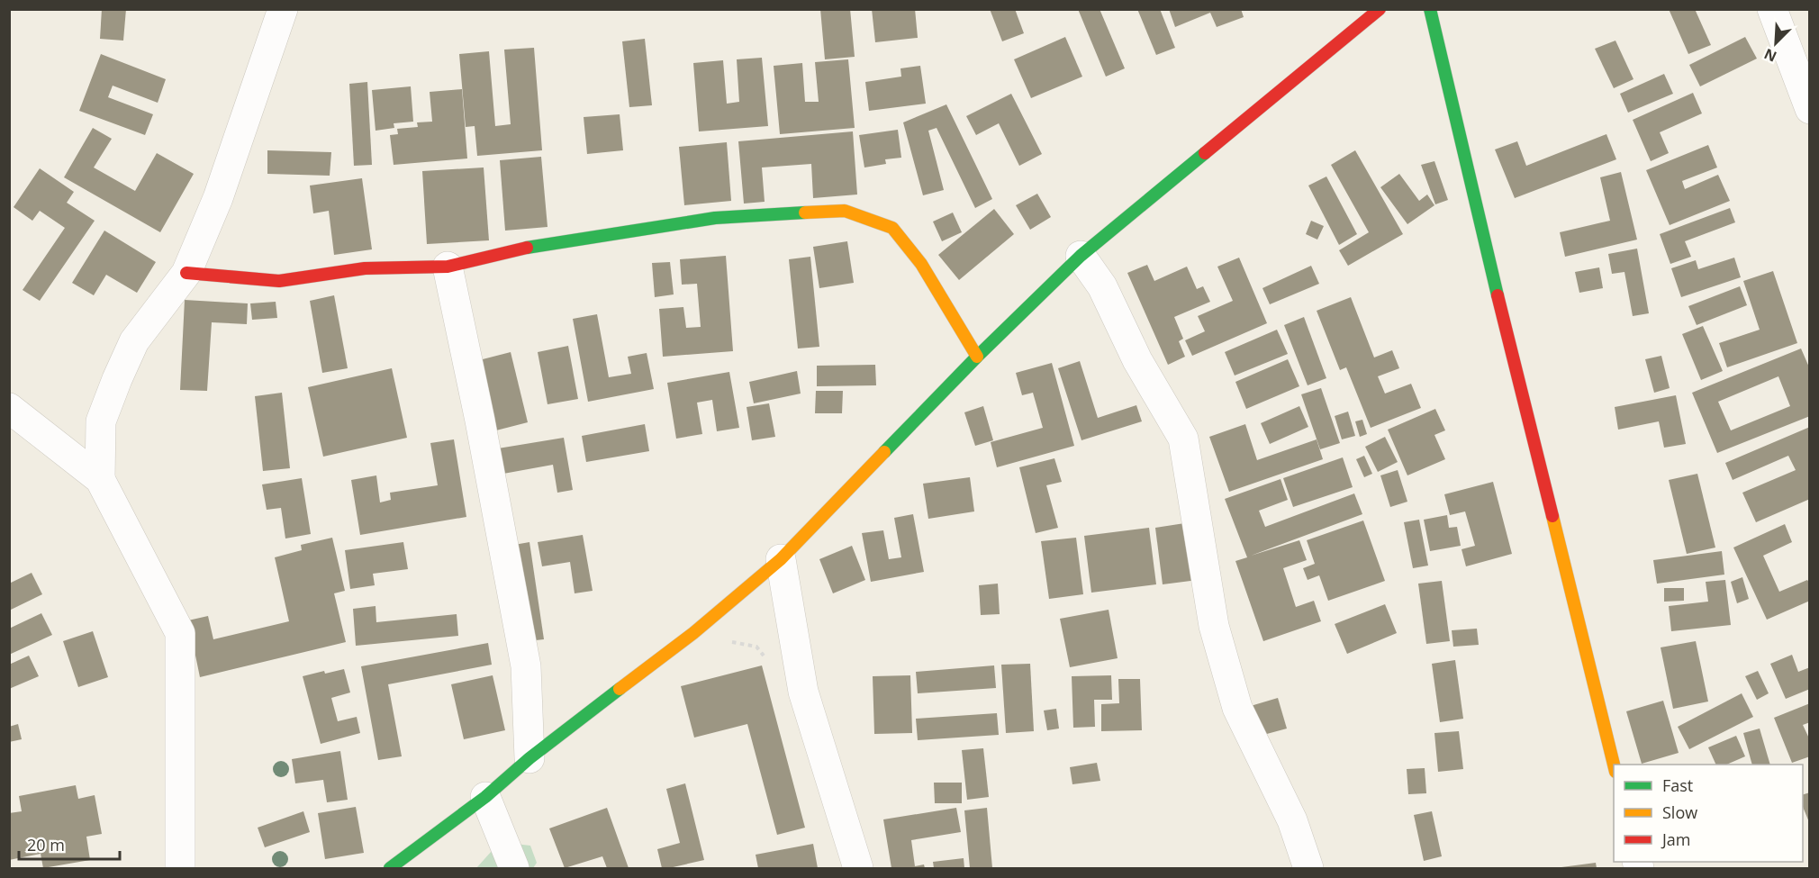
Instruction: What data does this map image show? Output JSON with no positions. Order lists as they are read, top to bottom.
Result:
{
  "legend": ["Fast", "Slow", "Jam"],
  "scale_bar": "20 m",
  "north": "bottom left"
}
